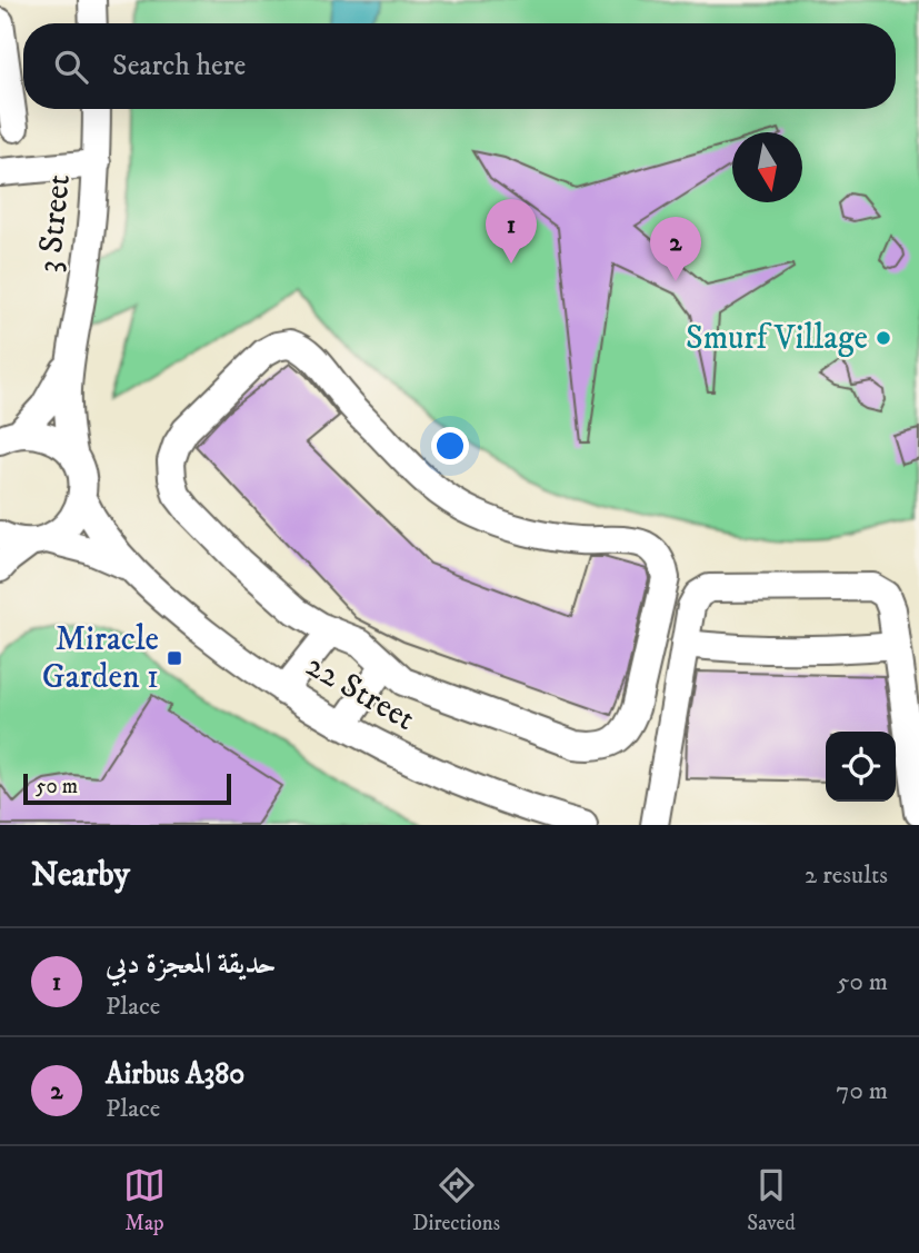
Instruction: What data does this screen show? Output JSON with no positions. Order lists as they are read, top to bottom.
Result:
{
  "streets": {
    "street": ["3 Street", "22 Street"]
  },
  "crossings": [
    ["3 Street", "22 Street"]
  ],
  "places": {
    "other": ["Smurf Village"],
    "transit": ["Miracle Garden 1"]
  },
  "scale_bar": "50 m",
  "north": "bottom",
  "page": {
    "search": "Search here",
    "pins": ["1", "2"],
    "scale": "50 m",
    "heading": ["Nearby", "2 results"],
    "list": [
      {
        "mark": "1",
        "name": "حديقة المعجزة دبي",
        "note": "Place",
        "value": "50 m"
      },
      {
        "mark": "2",
        "name": "Airbus A380",
        "note": "Place",
        "value": "70 m"
      }
    ],
    "nav": ["Map", "Directions", "Saved"]
  }
}
